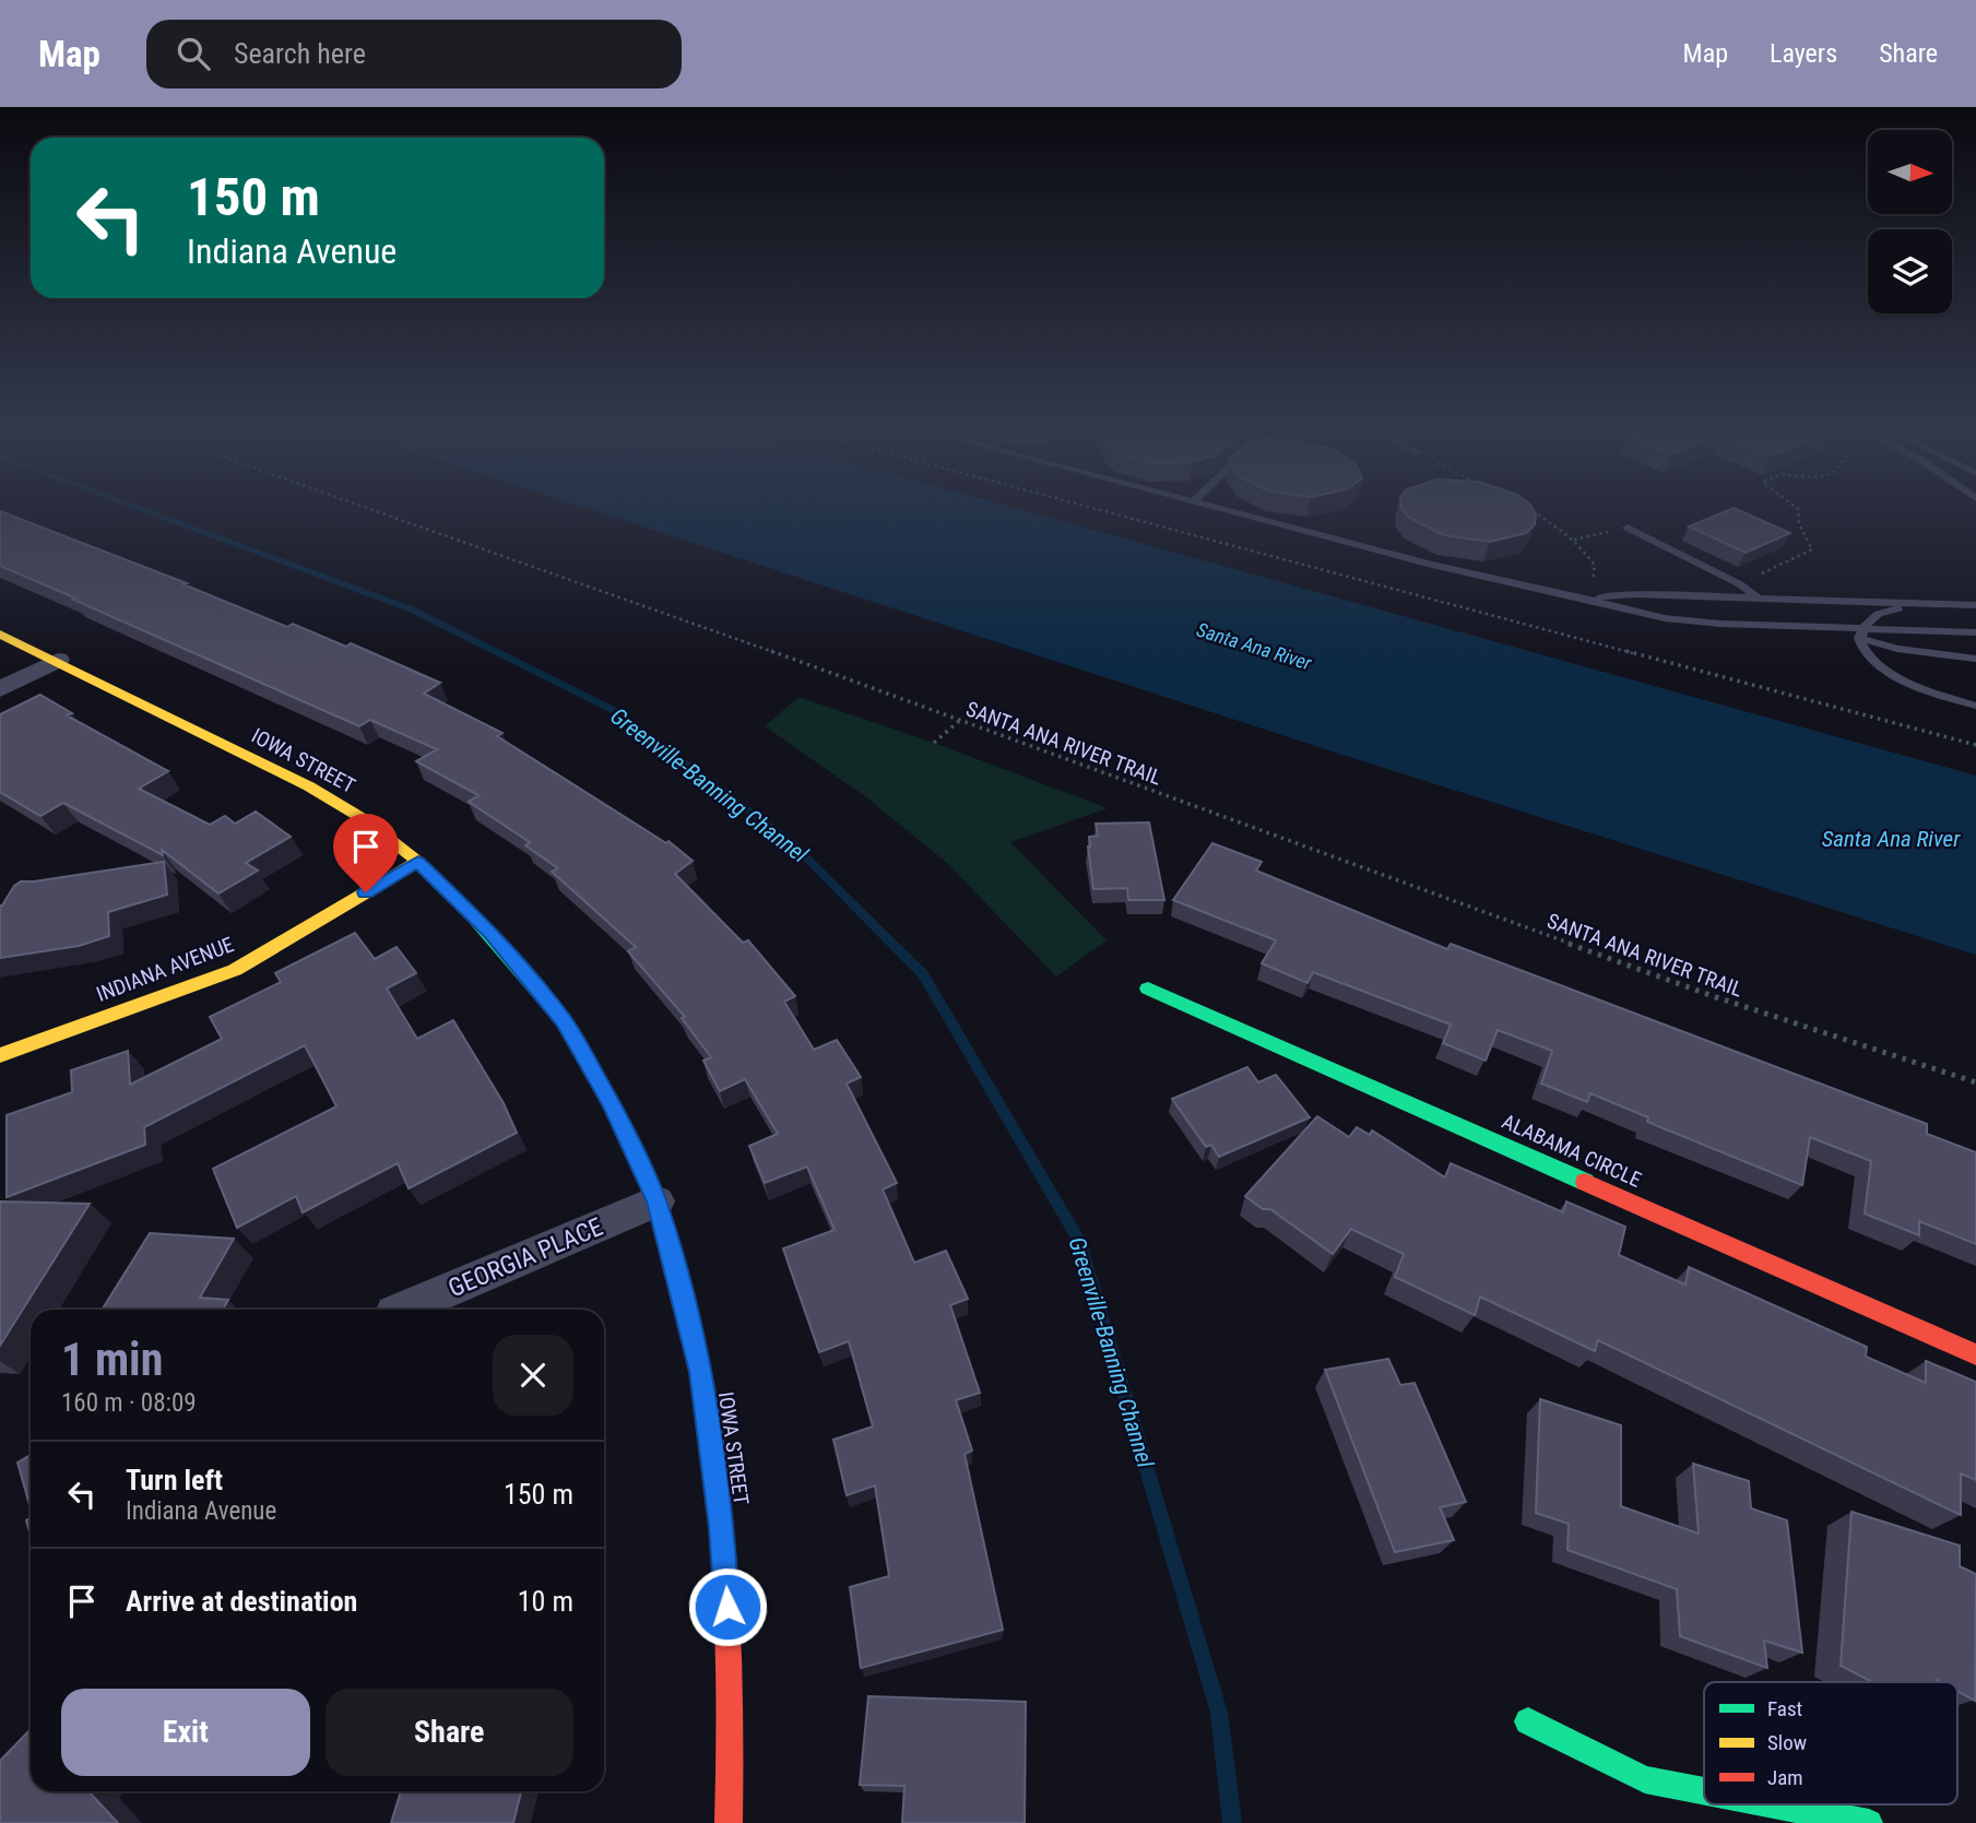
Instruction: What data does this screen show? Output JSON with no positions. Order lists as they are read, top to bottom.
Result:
{
  "streets": {
    "street": [
      "IOWA STREET",
      "INDIANA AVENUE",
      "ALABAMA CIRCLE",
      "GEORGIA PLACE"
    ],
    "path": ["SANTA ANA RIVER TRAIL"]
  },
  "crossings": [
    ["IOWA STREET", "INDIANA AVENUE"],
    ["IOWA STREET", "GEORGIA PLACE"]
  ],
  "water": ["Santa Ana River", "Greenville-Banning Channel"],
  "legend": ["Fast", "Slow", "Jam"],
  "north": "right",
  "page": {
    "header": "Map",
    "search": "Search here",
    "nav": ["Map", "Layers", "Share"],
    "turn": ["150 m", "Indiana Avenue"],
    "heading": ["1 min", "160 m · 08:09"],
    "list": [
      {
        "name": "Turn left",
        "note": "Indiana Avenue",
        "value": "150 m"
      },
      {
        "name": "Arrive at destination",
        "value": "10 m"
      }
    ],
    "buttons": ["Exit", "Share"]
  }
}
